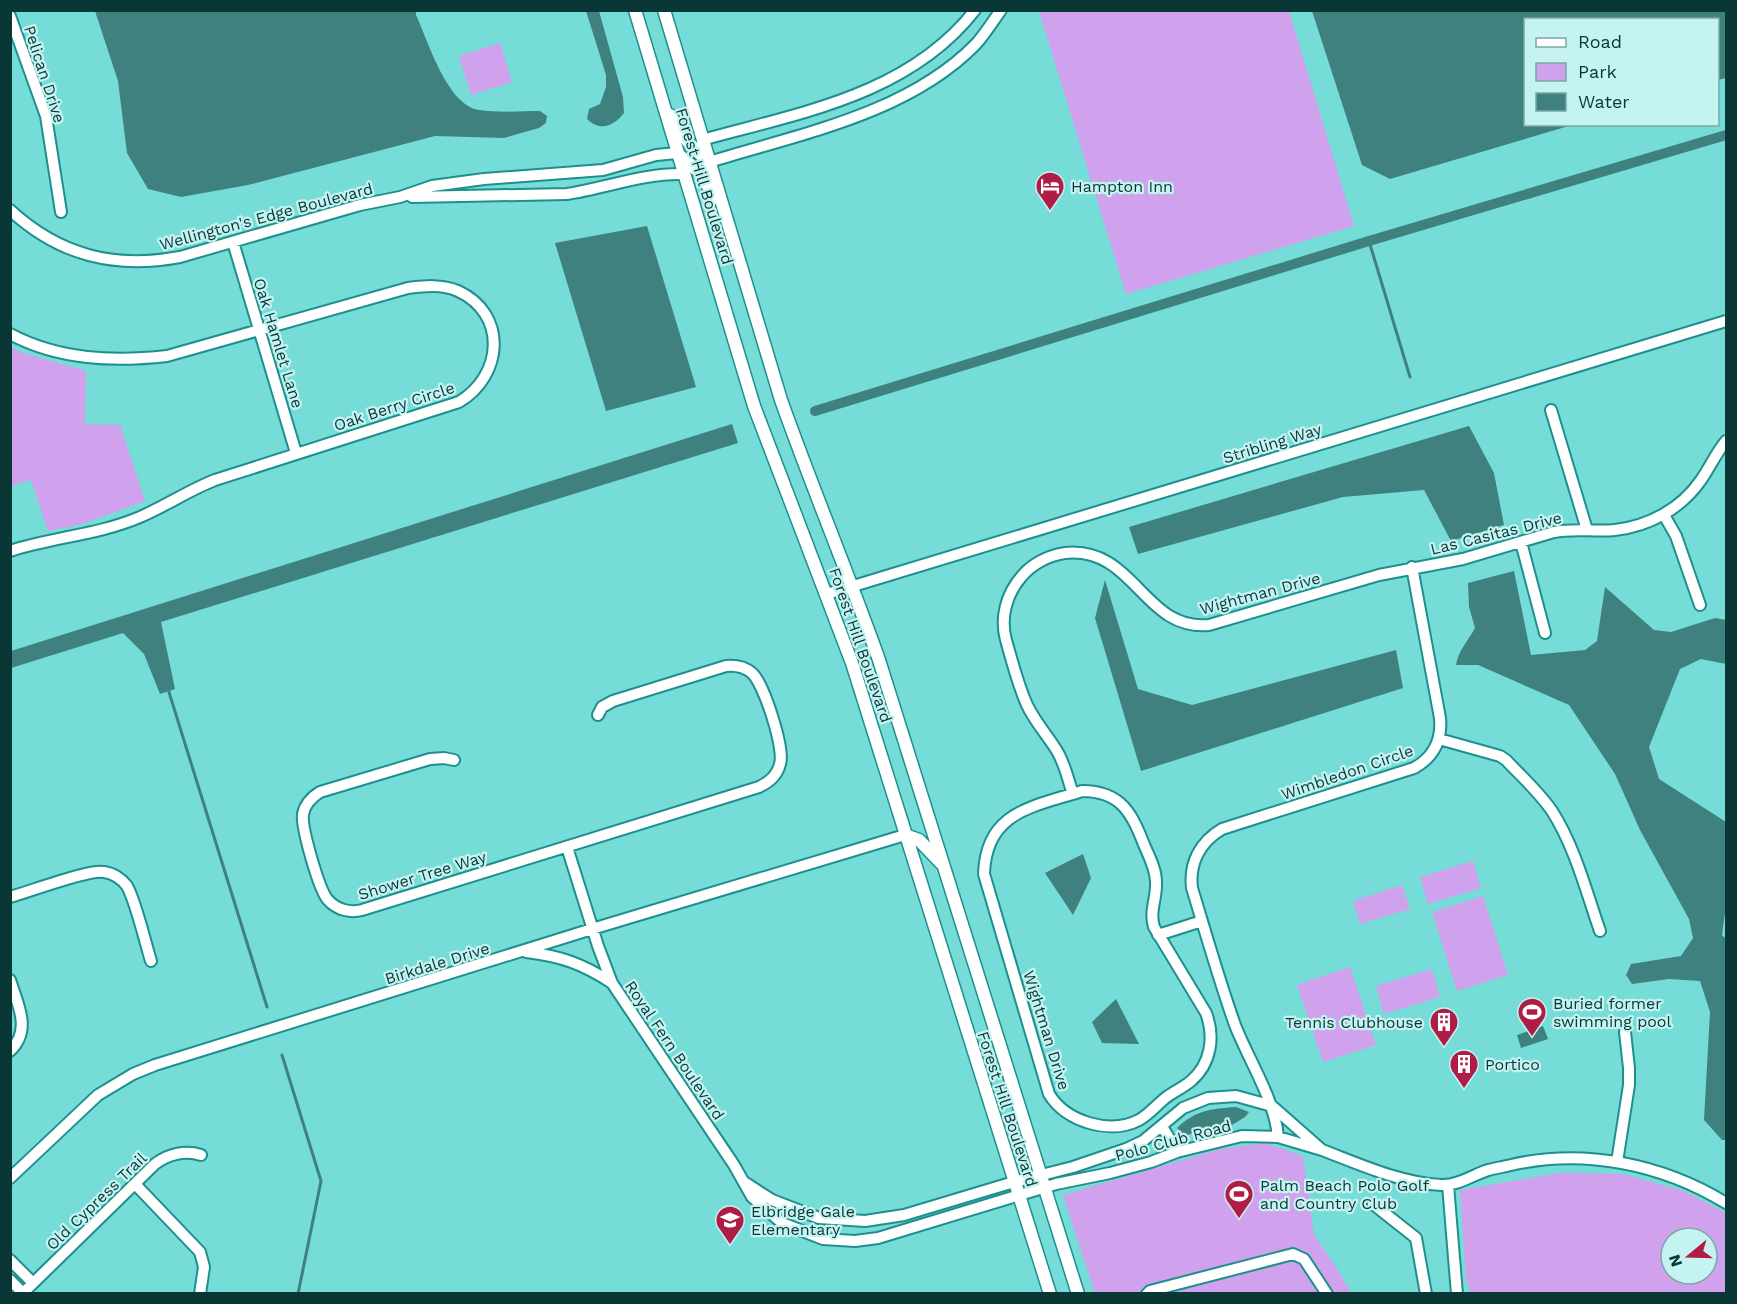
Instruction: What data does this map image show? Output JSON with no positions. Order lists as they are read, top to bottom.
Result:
{
  "streets": {
    "main road": ["Forest Hill Boulevard"],
    "street": [
      "Pelican Drive",
      "Wellington's Edge Boulevard",
      "Oak Hamlet Lane",
      "Oak Berry Circle",
      "Stribling Way",
      "Las Casitas Drive",
      "Wightman Drive",
      "Wimbledon Circle",
      "Shower Tree Way",
      "Birkdale Drive",
      "Royal Fern Boulevard",
      "Polo Club Road",
      "Old Cypress Trail"
    ]
  },
  "crossings": [
    ["Forest Hill Boulevard", "Wellington's Edge Boulevard"],
    ["Forest Hill Boulevard", "Stribling Way"],
    ["Forest Hill Boulevard", "Birkdale Drive"],
    ["Forest Hill Boulevard", "Royal Fern Boulevard"],
    ["Forest Hill Boulevard", "Polo Club Road"],
    ["Wellington's Edge Boulevard", "Oak Hamlet Lane"],
    ["Oak Hamlet Lane", "Oak Berry Circle"],
    ["Las Casitas Drive", "Wightman Drive"],
    ["Wimbledon Circle", "Polo Club Road"],
    ["Birkdale Drive", "Royal Fern Boulevard"],
    ["Royal Fern Boulevard", "Polo Club Road"]
  ],
  "places": {
    "hotel": ["Hampton Inn"],
    "sports": ["Buried former swimming pool", "Palm Beach Polo Golf and Country Club"],
    "building": ["Tennis Clubhouse", "Portico"],
    "school or university": ["Elbridge Gale Elementary"]
  },
  "legend": ["Road", "Park", "Water"],
  "north": "left"
}
